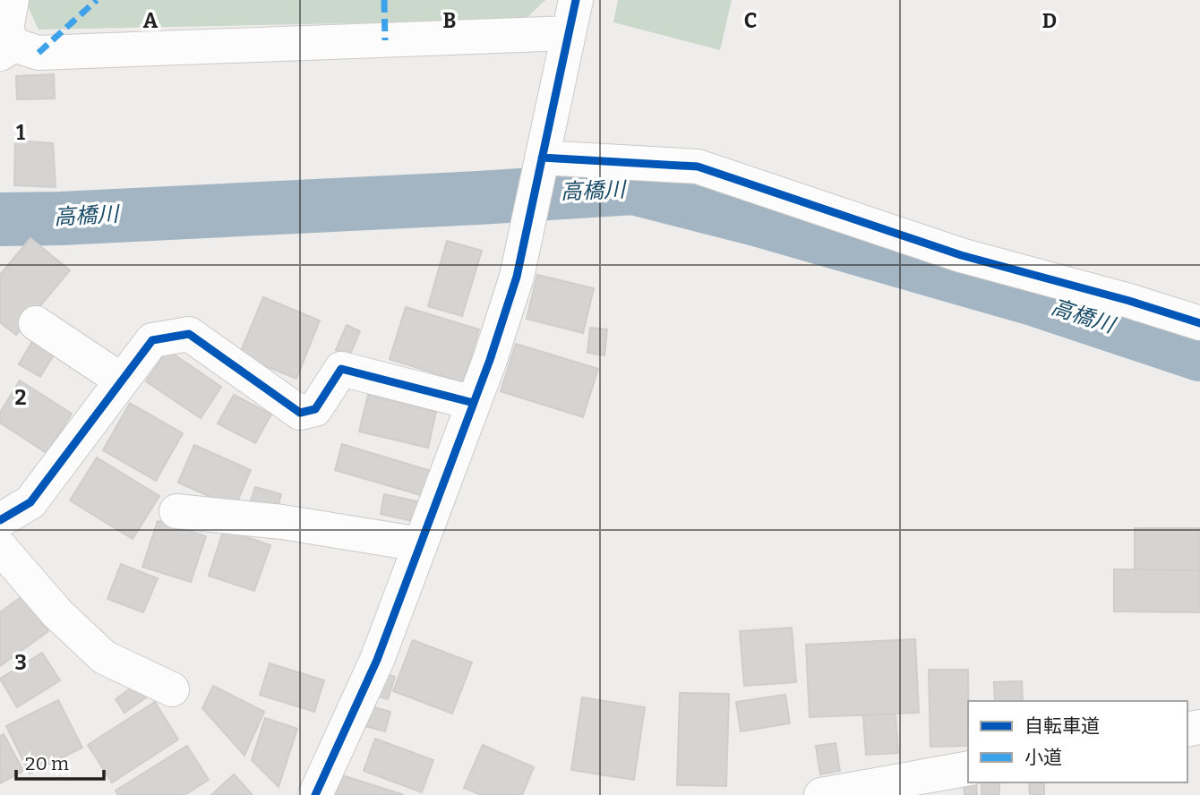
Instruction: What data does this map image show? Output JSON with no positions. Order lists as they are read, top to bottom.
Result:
{
  "water": ["高橋川"],
  "legend": ["自転車道", "小道"],
  "scale_bar": "20 m",
  "grid": {
    "columns": [
      "A",
      "B",
      "C",
      "D"
    ],
    "rows": ["1", "2", "3"]
  }
}
